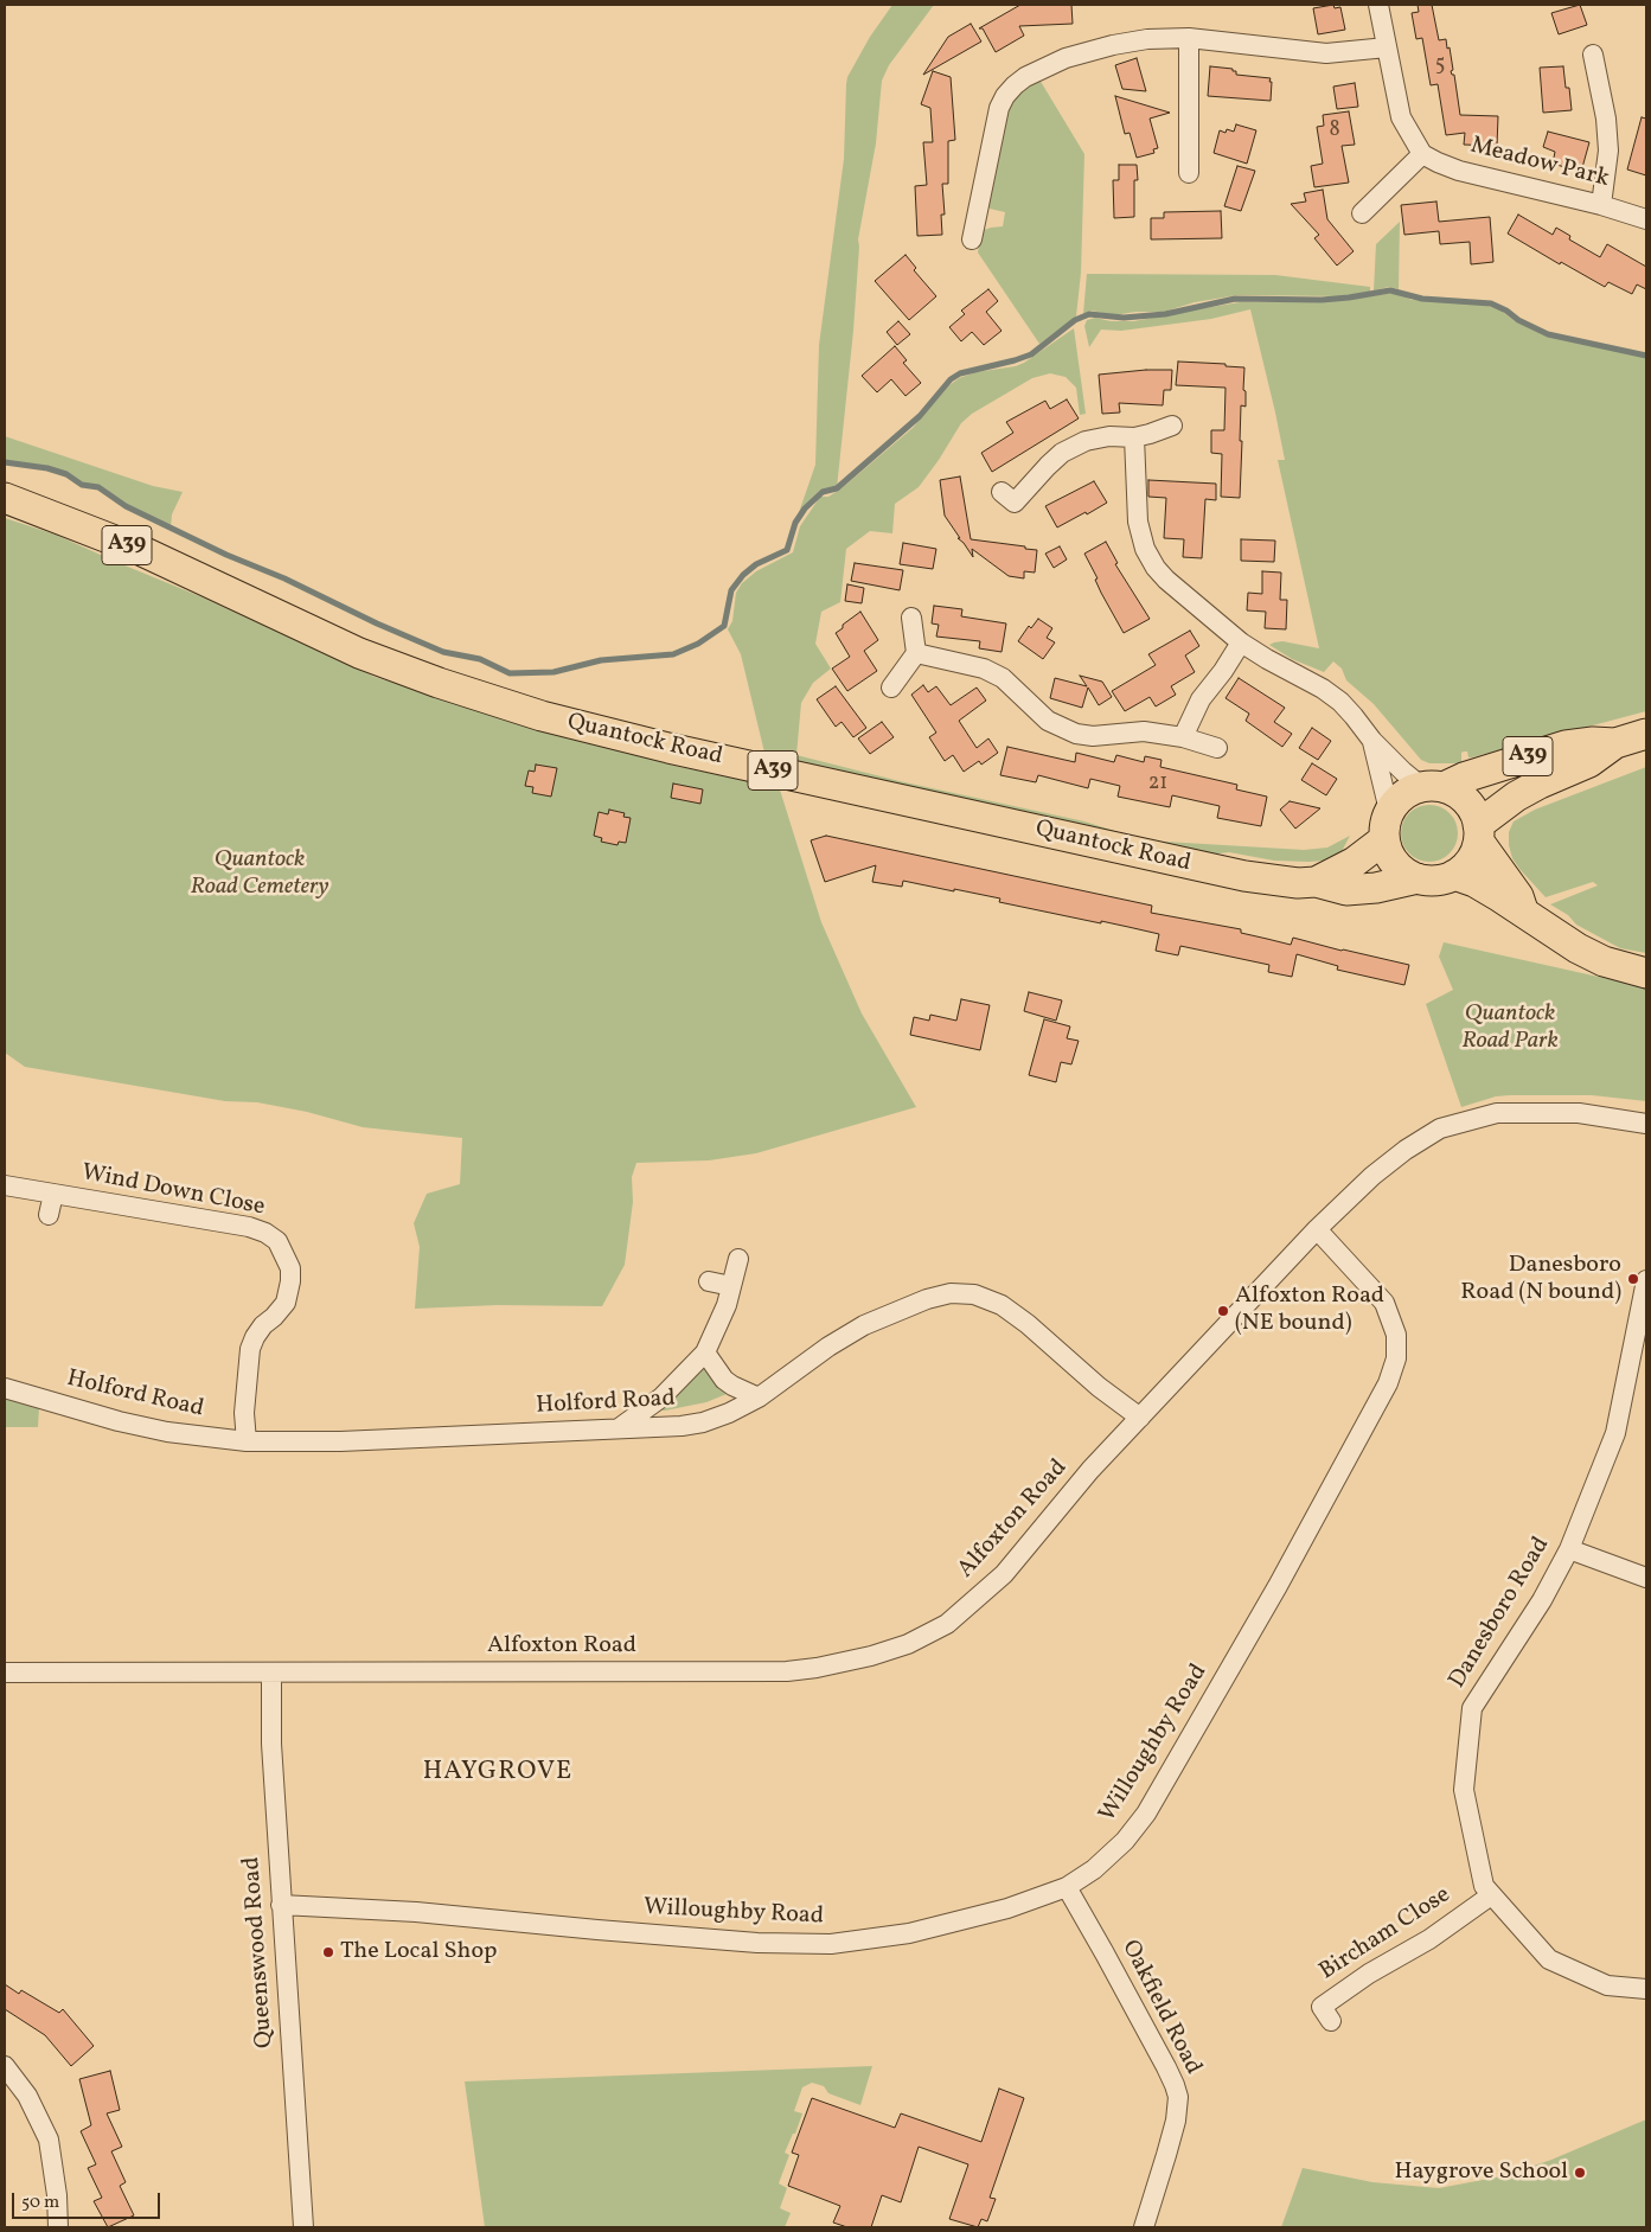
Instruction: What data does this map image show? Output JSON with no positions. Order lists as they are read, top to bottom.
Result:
{
  "streets": {
    "main road": ["A39", "Quantock Road"],
    "street": [
      "Meadow Park",
      "Wind Down Close",
      "Holford Road",
      "Alfoxton Road",
      "Danesboro Road",
      "Willoughby Road",
      "Bircham Close",
      "Queenswood Road",
      "Oakfield Road"
    ]
  },
  "crossings": [
    ["A39", "Quantock Road"],
    ["Wind Down Close", "Holford Road"],
    ["Holford Road", "Alfoxton Road"],
    ["Alfoxton Road", "Willoughby Road"],
    ["Alfoxton Road", "Queenswood Road"],
    ["Danesboro Road", "Bircham Close"],
    ["Willoughby Road", "Queenswood Road"],
    ["Willoughby Road", "Oakfield Road"]
  ],
  "districts": ["HAYGROVE"],
  "parks": ["Quantock Road Cemetery", "Quantock Road Park"],
  "places": [
    "Danesboro Road (N bound)",
    "Alfoxton Road (NE bound)",
    "The Local Shop",
    "Haygrove School"
  ],
  "house_numbers": ["5", "8", "21"],
  "scale_bar": "50 m"
}
